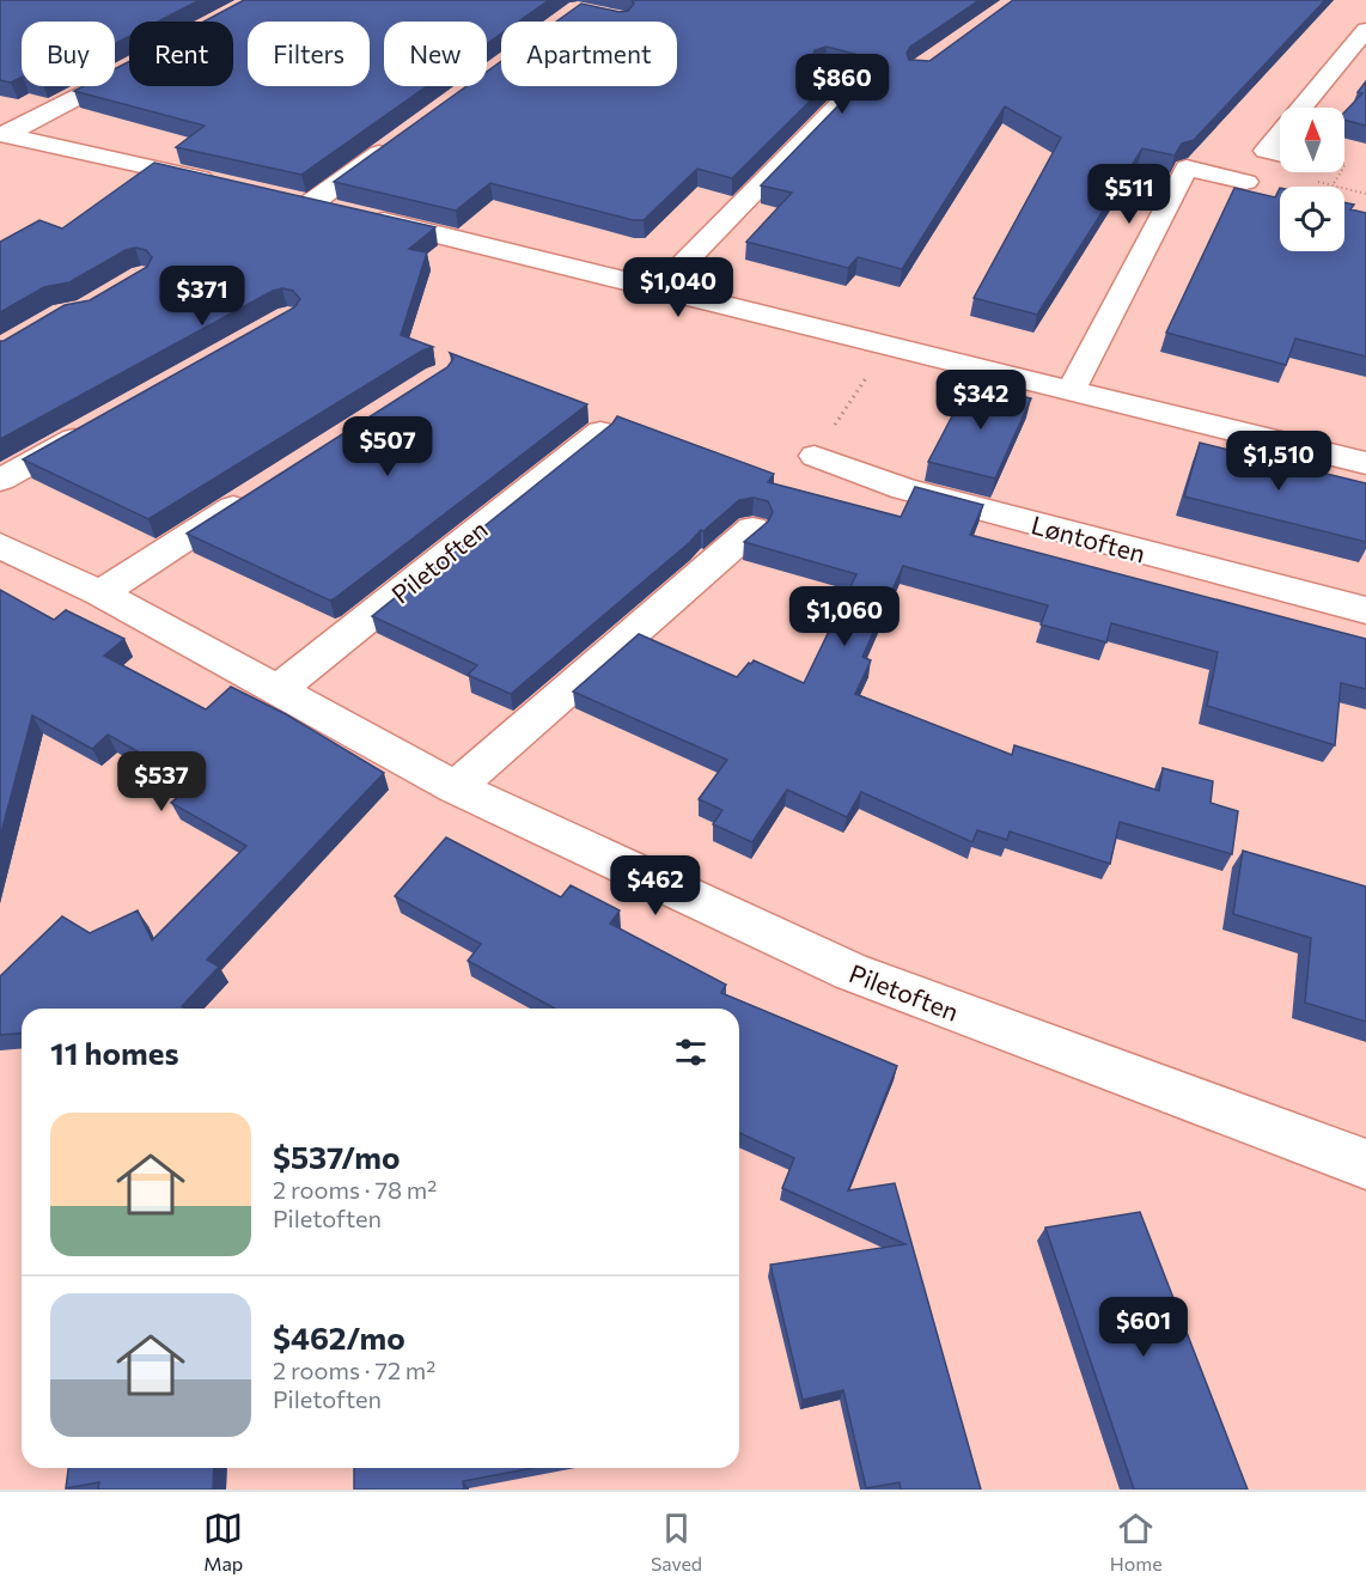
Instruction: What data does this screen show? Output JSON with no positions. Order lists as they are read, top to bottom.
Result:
{
  "streets": {
    "street": ["Løntoften", "Piletoften"]
  },
  "north": "top",
  "page": {
    "chip": [
      "Buy",
      "Rent",
      "Filters",
      "New",
      "Apartment"
    ],
    "price": [
      "$860",
      "$511",
      "$1,040",
      "$371",
      "$342",
      "$507",
      "$1,510",
      "$1,060",
      "$537",
      "$462",
      "$601"
    ],
    "heading": "11 homes",
    "list": [
      {
        "name": "$537/mo",
        "note": "2 rooms · 78 m² · Piletoften"
      },
      {
        "name": "$462/mo",
        "note": "2 rooms · 72 m² · Piletoften"
      }
    ],
    "tabs": ["Map", "Saved", "Home"]
  }
}
